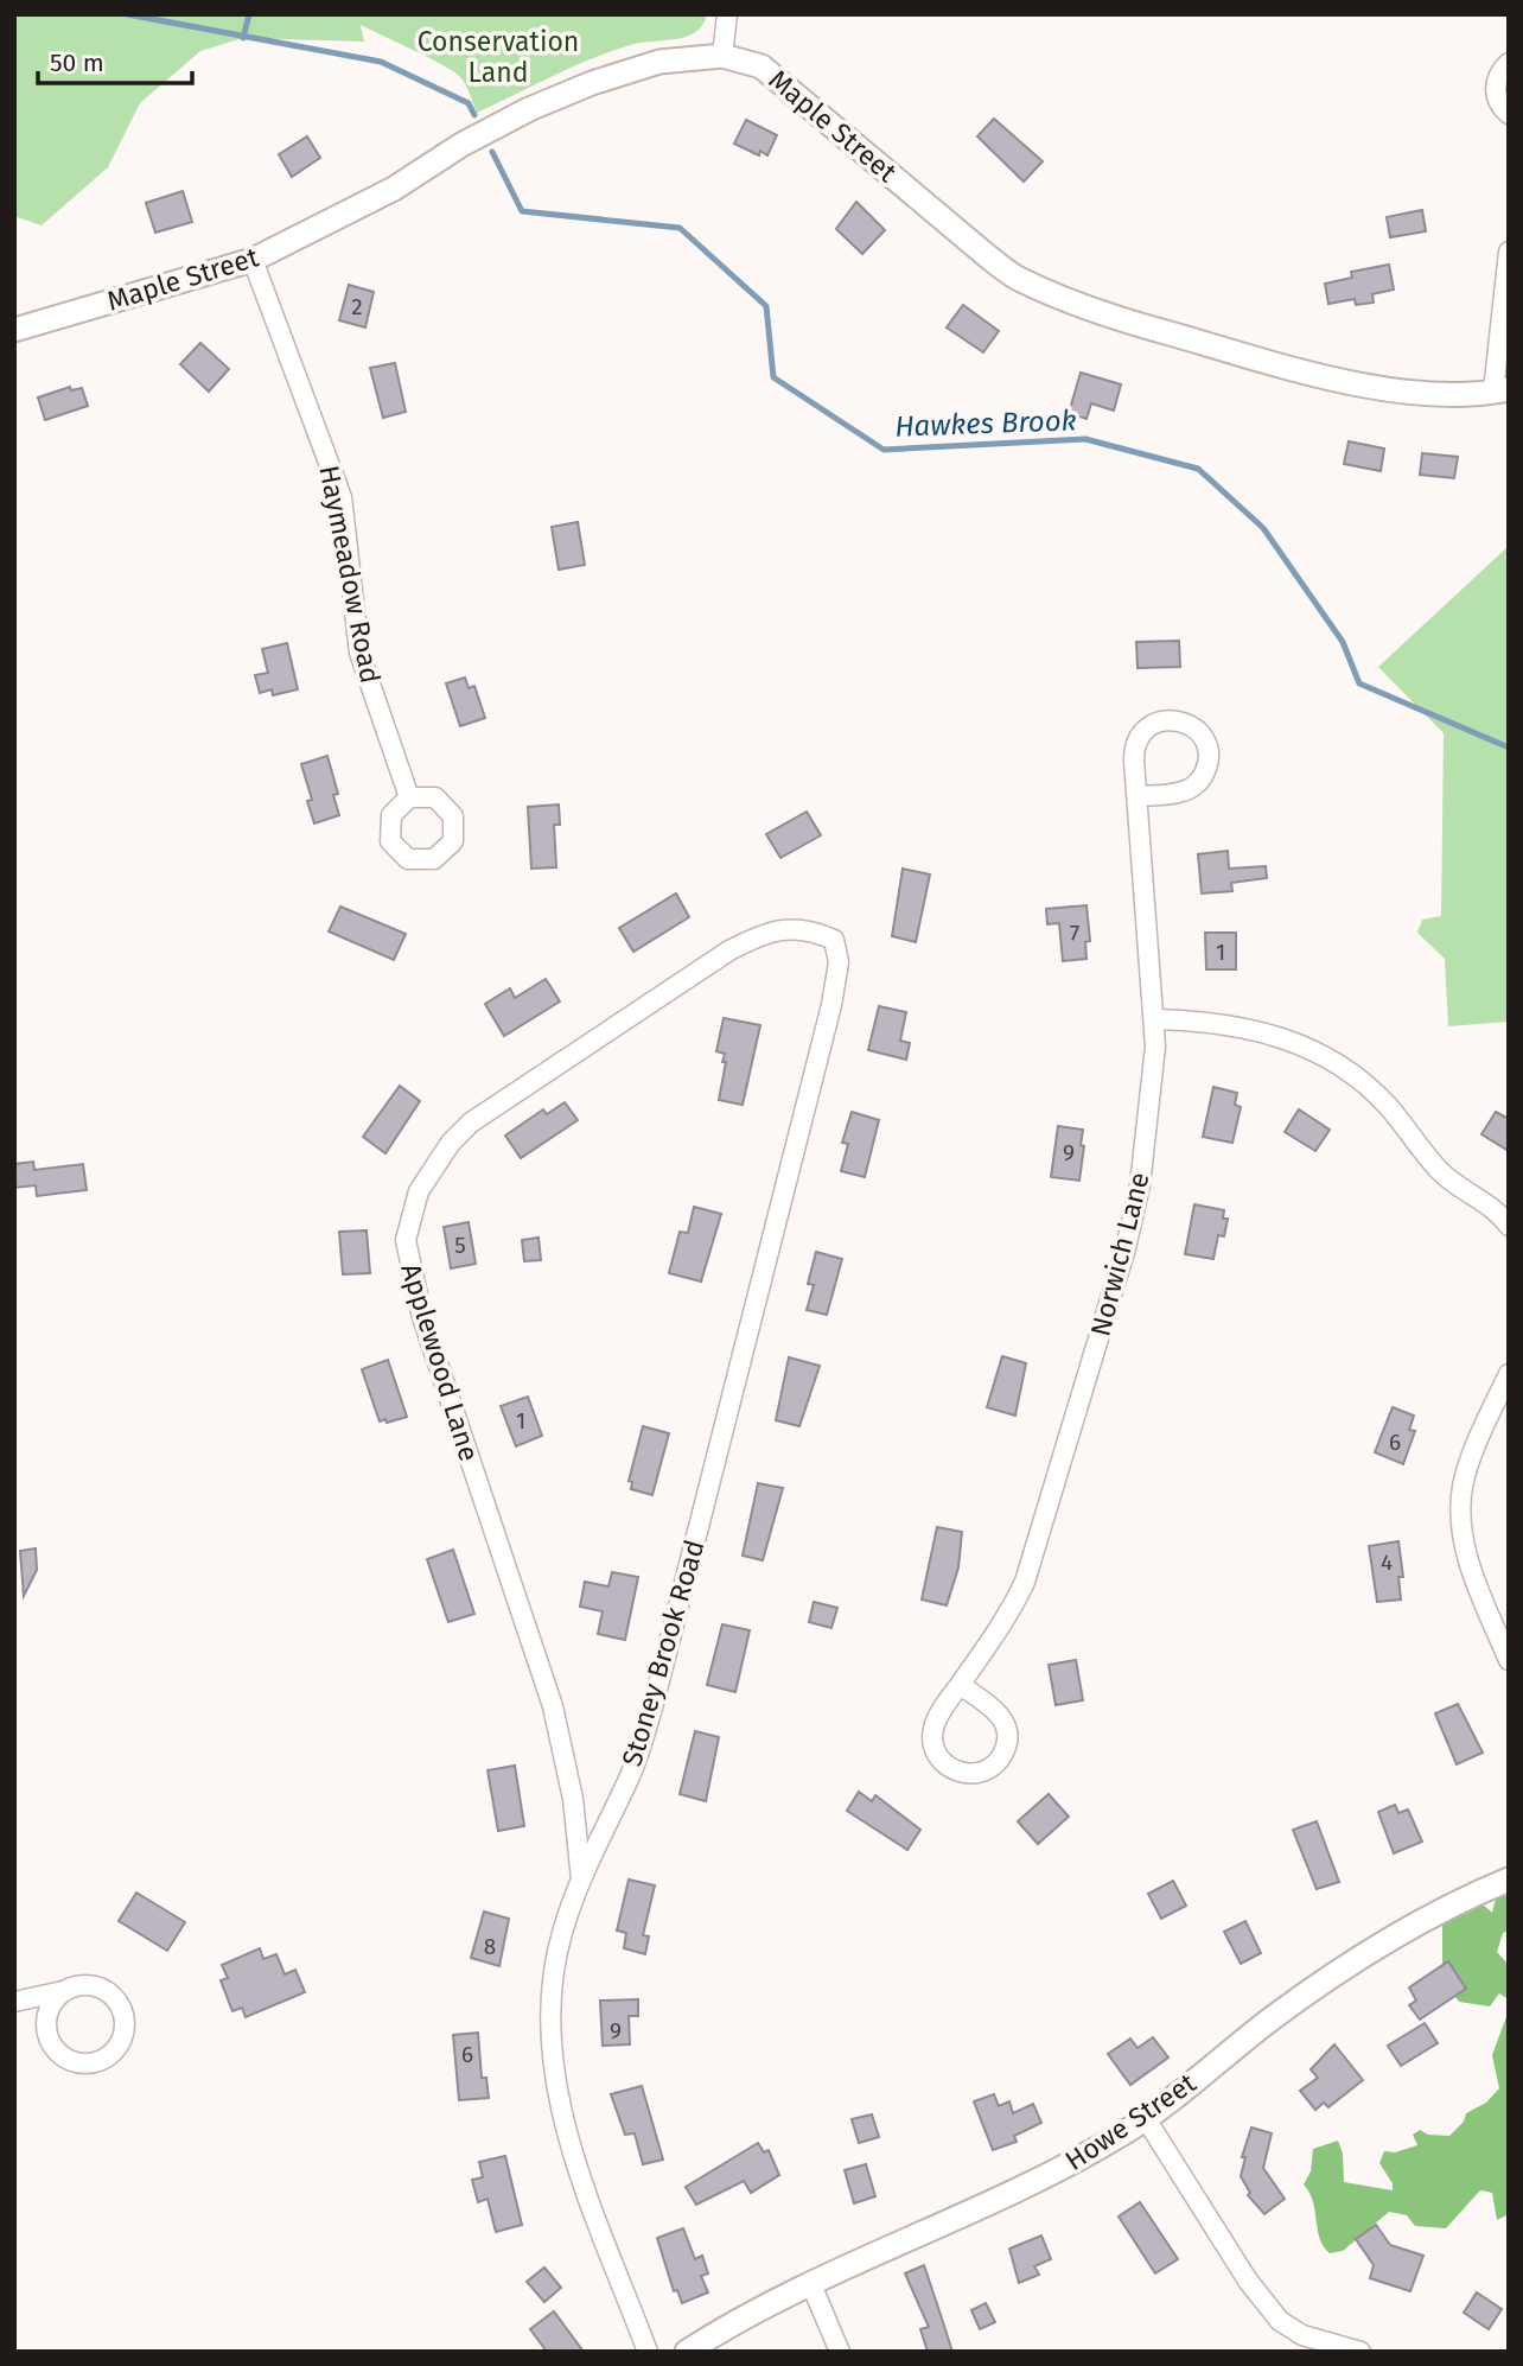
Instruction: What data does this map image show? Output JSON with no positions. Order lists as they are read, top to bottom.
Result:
{
  "streets": {
    "street": [
      "Maple Street",
      "Haymeadow Road",
      "Norwich Lane",
      "Applewood Lane",
      "Stoney Brook Road",
      "Howe Street"
    ]
  },
  "crossings": [
    ["Maple Street", "Haymeadow Road"],
    ["Applewood Lane", "Stoney Brook Road"]
  ],
  "water": ["Hawkes Brook"],
  "parks": ["Conservation Land"],
  "house_numbers": [
    "2",
    "7",
    "1",
    "9",
    "5",
    "1",
    "6",
    "4",
    "8",
    "9",
    "6"
  ],
  "scale_bar": "50 m"
}
